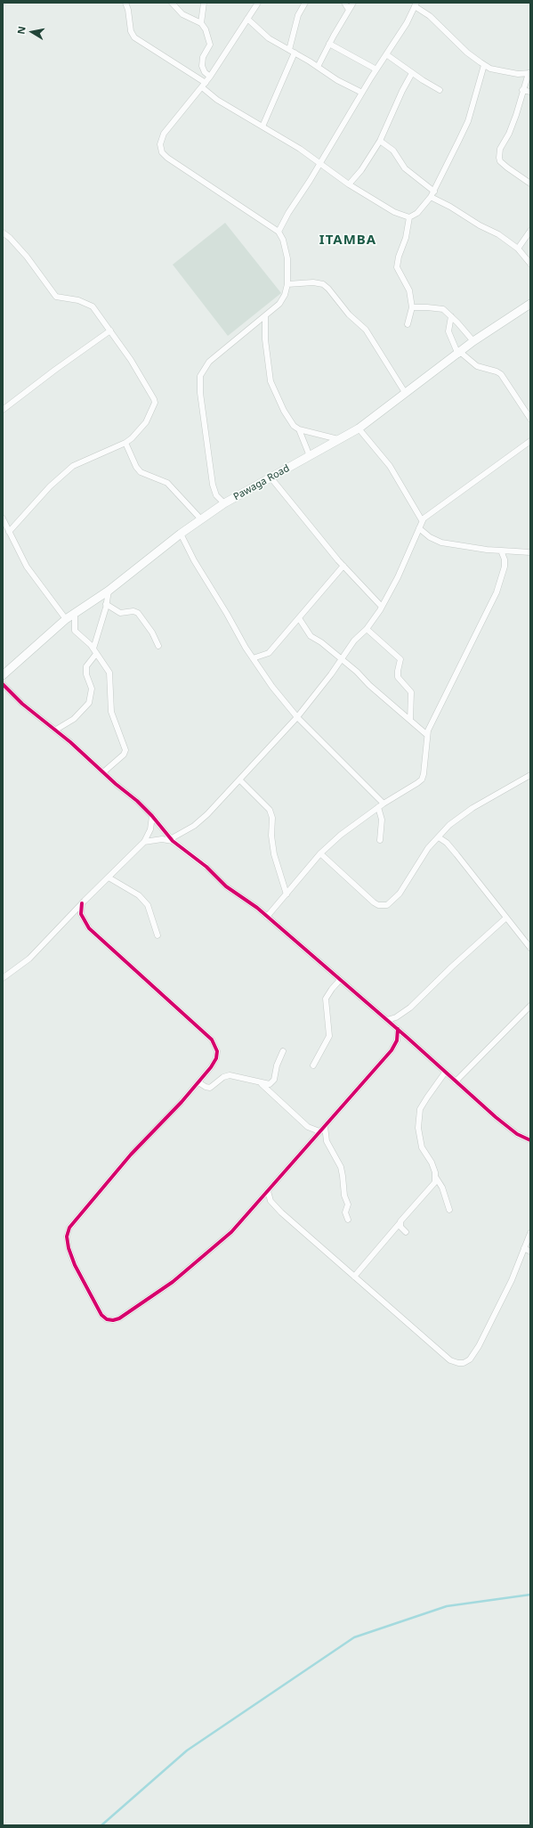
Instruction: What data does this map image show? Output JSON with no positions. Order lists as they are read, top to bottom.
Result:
{
  "streets": {
    "main road": ["Pawaga Road"]
  },
  "districts": ["ITAMBA"],
  "north": "left"
}
